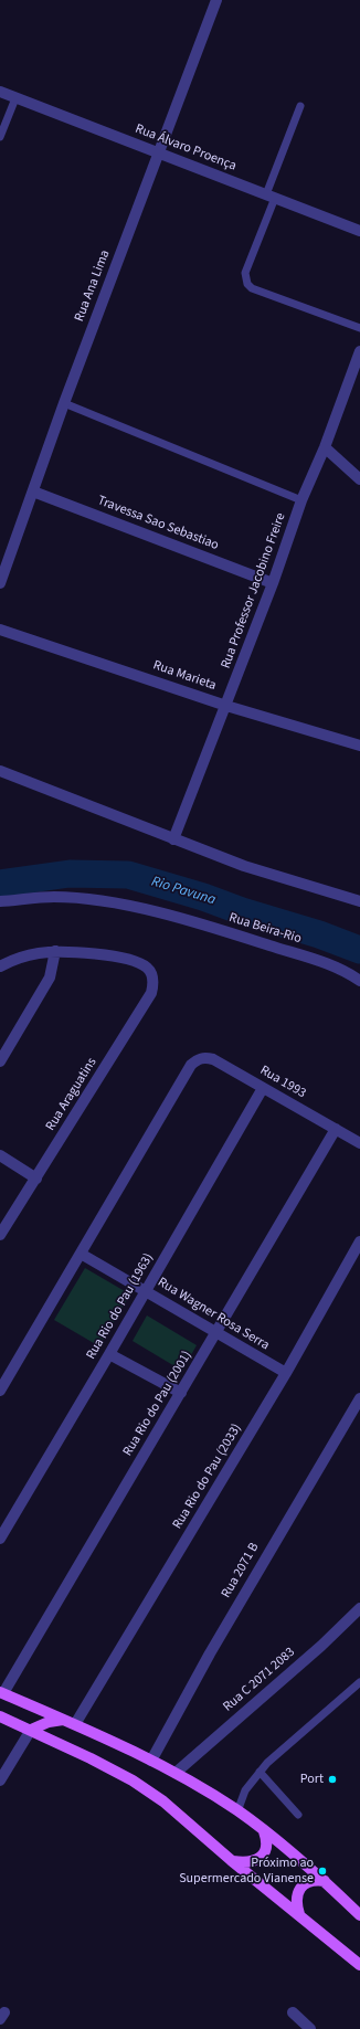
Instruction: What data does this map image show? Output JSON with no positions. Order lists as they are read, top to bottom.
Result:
{
  "streets": {
    "street": [
      "Rua Álvaro Proença",
      "Rua Ana Lima",
      "Travessa Sao Sebastiao",
      "Rua Professor Jacobino Freire",
      "Rua Marieta",
      "Rua Beira-Rio",
      "Rua 1993",
      "Rua Araguatins",
      "Rua Rio do Pau (1963)",
      "Rua Wagner Rosa Serra",
      "Rua Rio do Pau (2001)",
      "Rua Rio do Pau (2033)",
      "Rua 2071 B",
      "Rua C 2071 2083"
    ]
  },
  "crossings": [
    ["Rua Álvaro Proença", "Rua Ana Lima"],
    ["Rua Ana Lima", "Travessa Sao Sebastiao"],
    ["Travessa Sao Sebastiao", "Rua Professor Jacobino Freire"],
    ["Rua Professor Jacobino Freire", "Rua Marieta"],
    ["Rua 1993", "Rua Rio do Pau (1963)"],
    ["Rua 1993", "Rua Wagner Rosa Serra"],
    ["Rua 1993", "Rua Rio do Pau (2001)"],
    ["Rua Rio do Pau (1963)", "Rua Wagner Rosa Serra"],
    ["Rua Wagner Rosa Serra", "Rua Rio do Pau (2001)"],
    ["Rua Wagner Rosa Serra", "Rua Rio do Pau (2033)"]
  ],
  "water": ["Rio Pavuna"],
  "places": ["Port", "Próximo ao Supermercado Vianense"]
}
